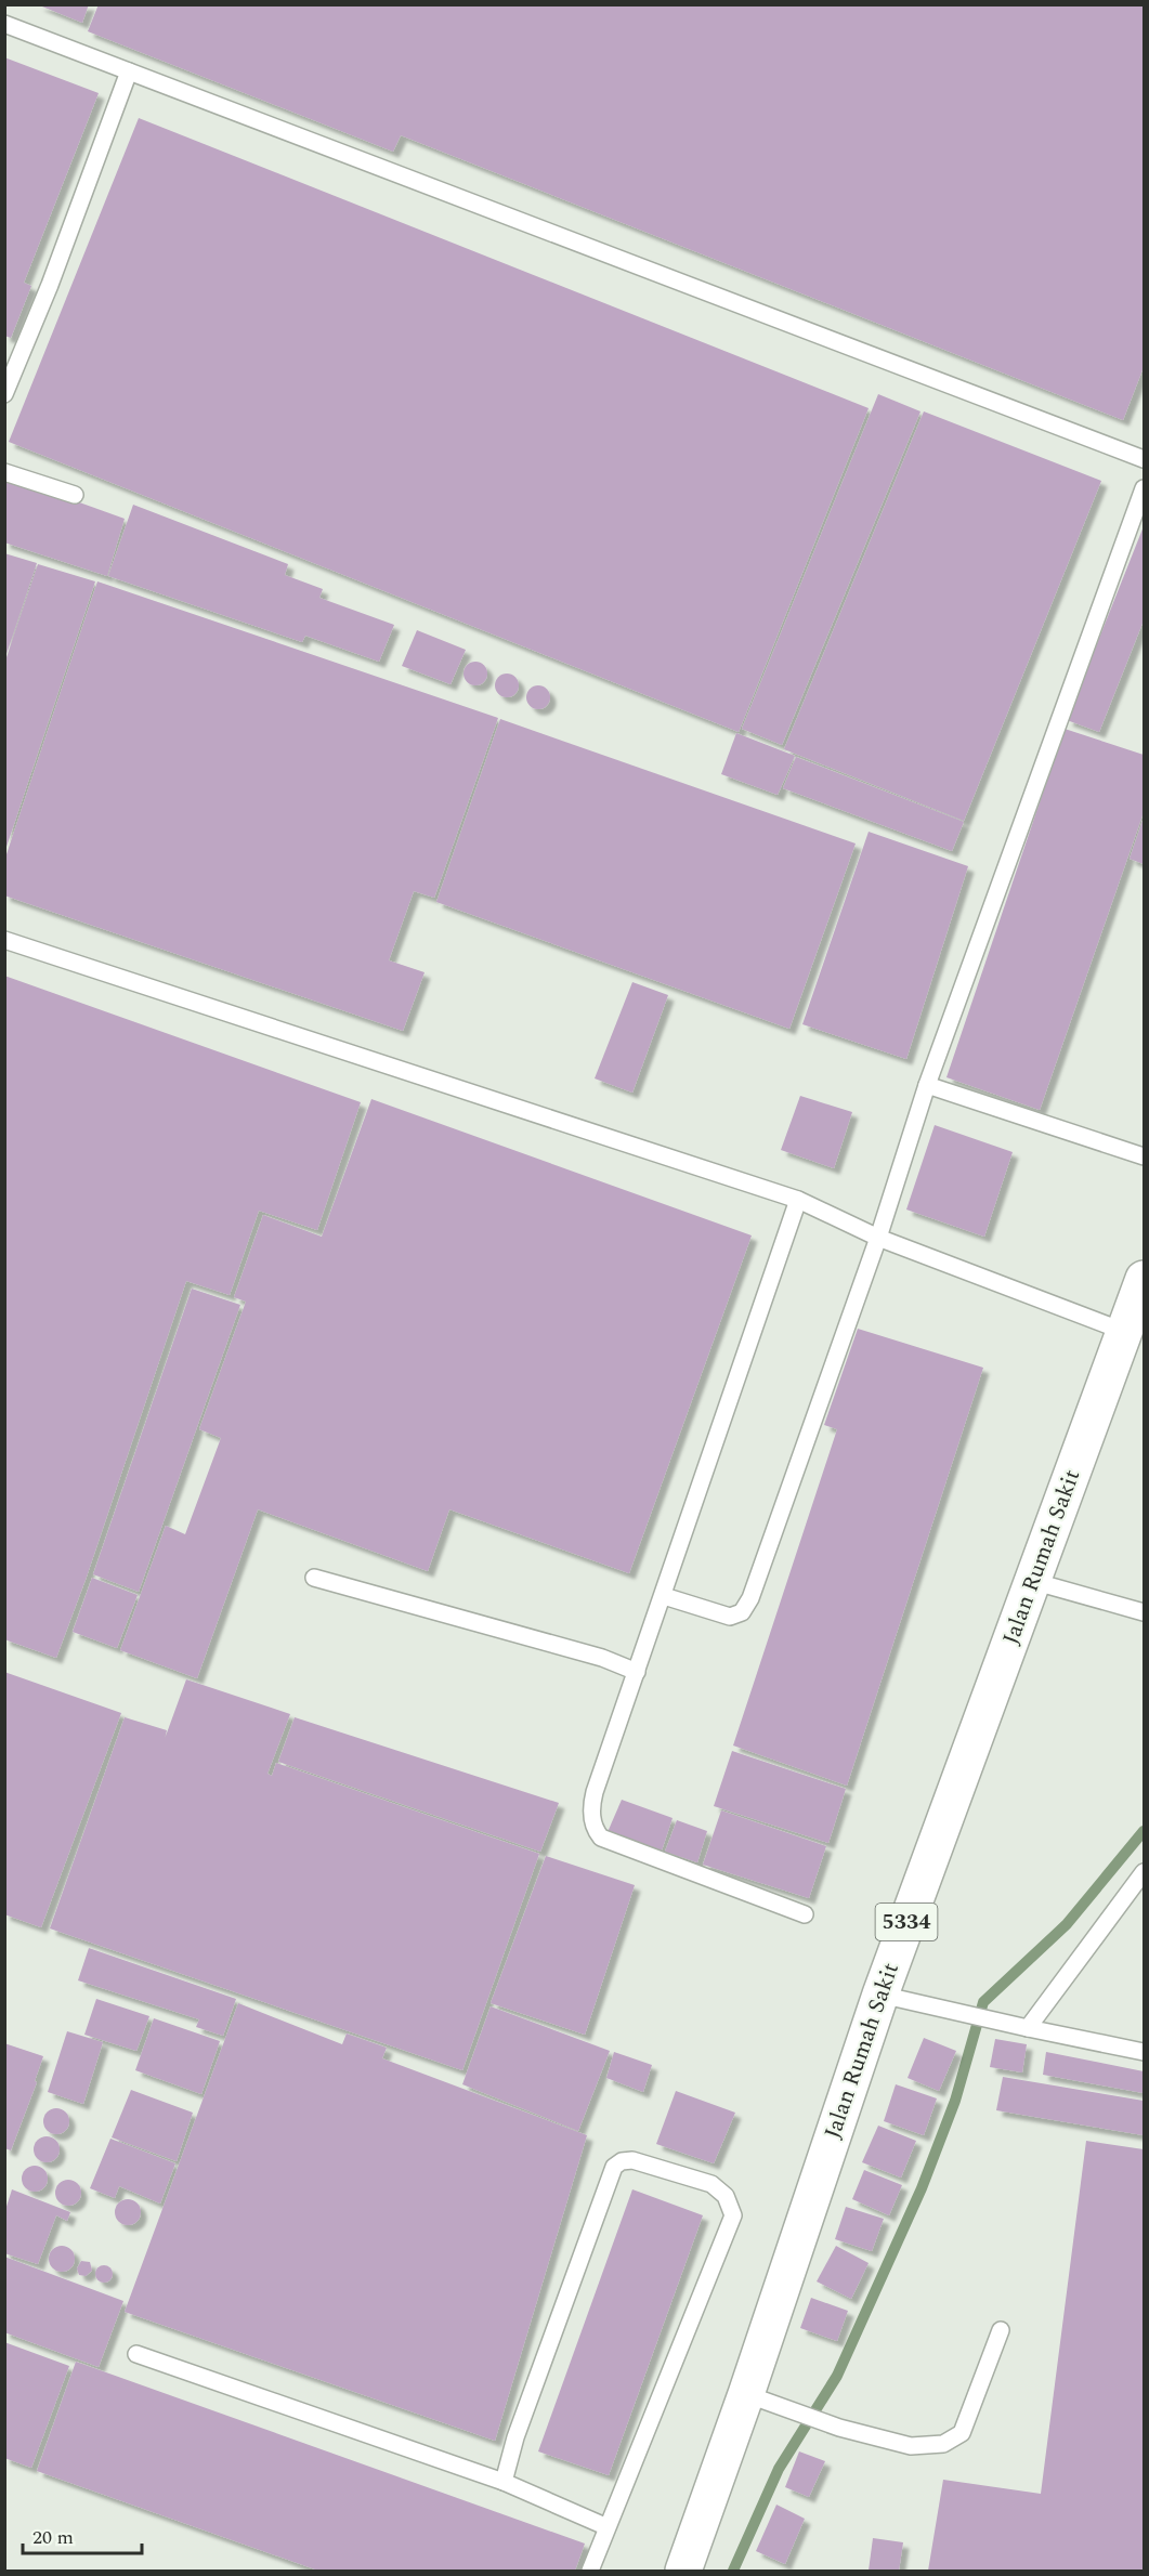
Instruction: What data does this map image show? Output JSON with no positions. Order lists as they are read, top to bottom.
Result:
{
  "streets": {
    "main road": ["Jalan Rumah Sakit", "5334"]
  },
  "scale_bar": "20 m"
}
